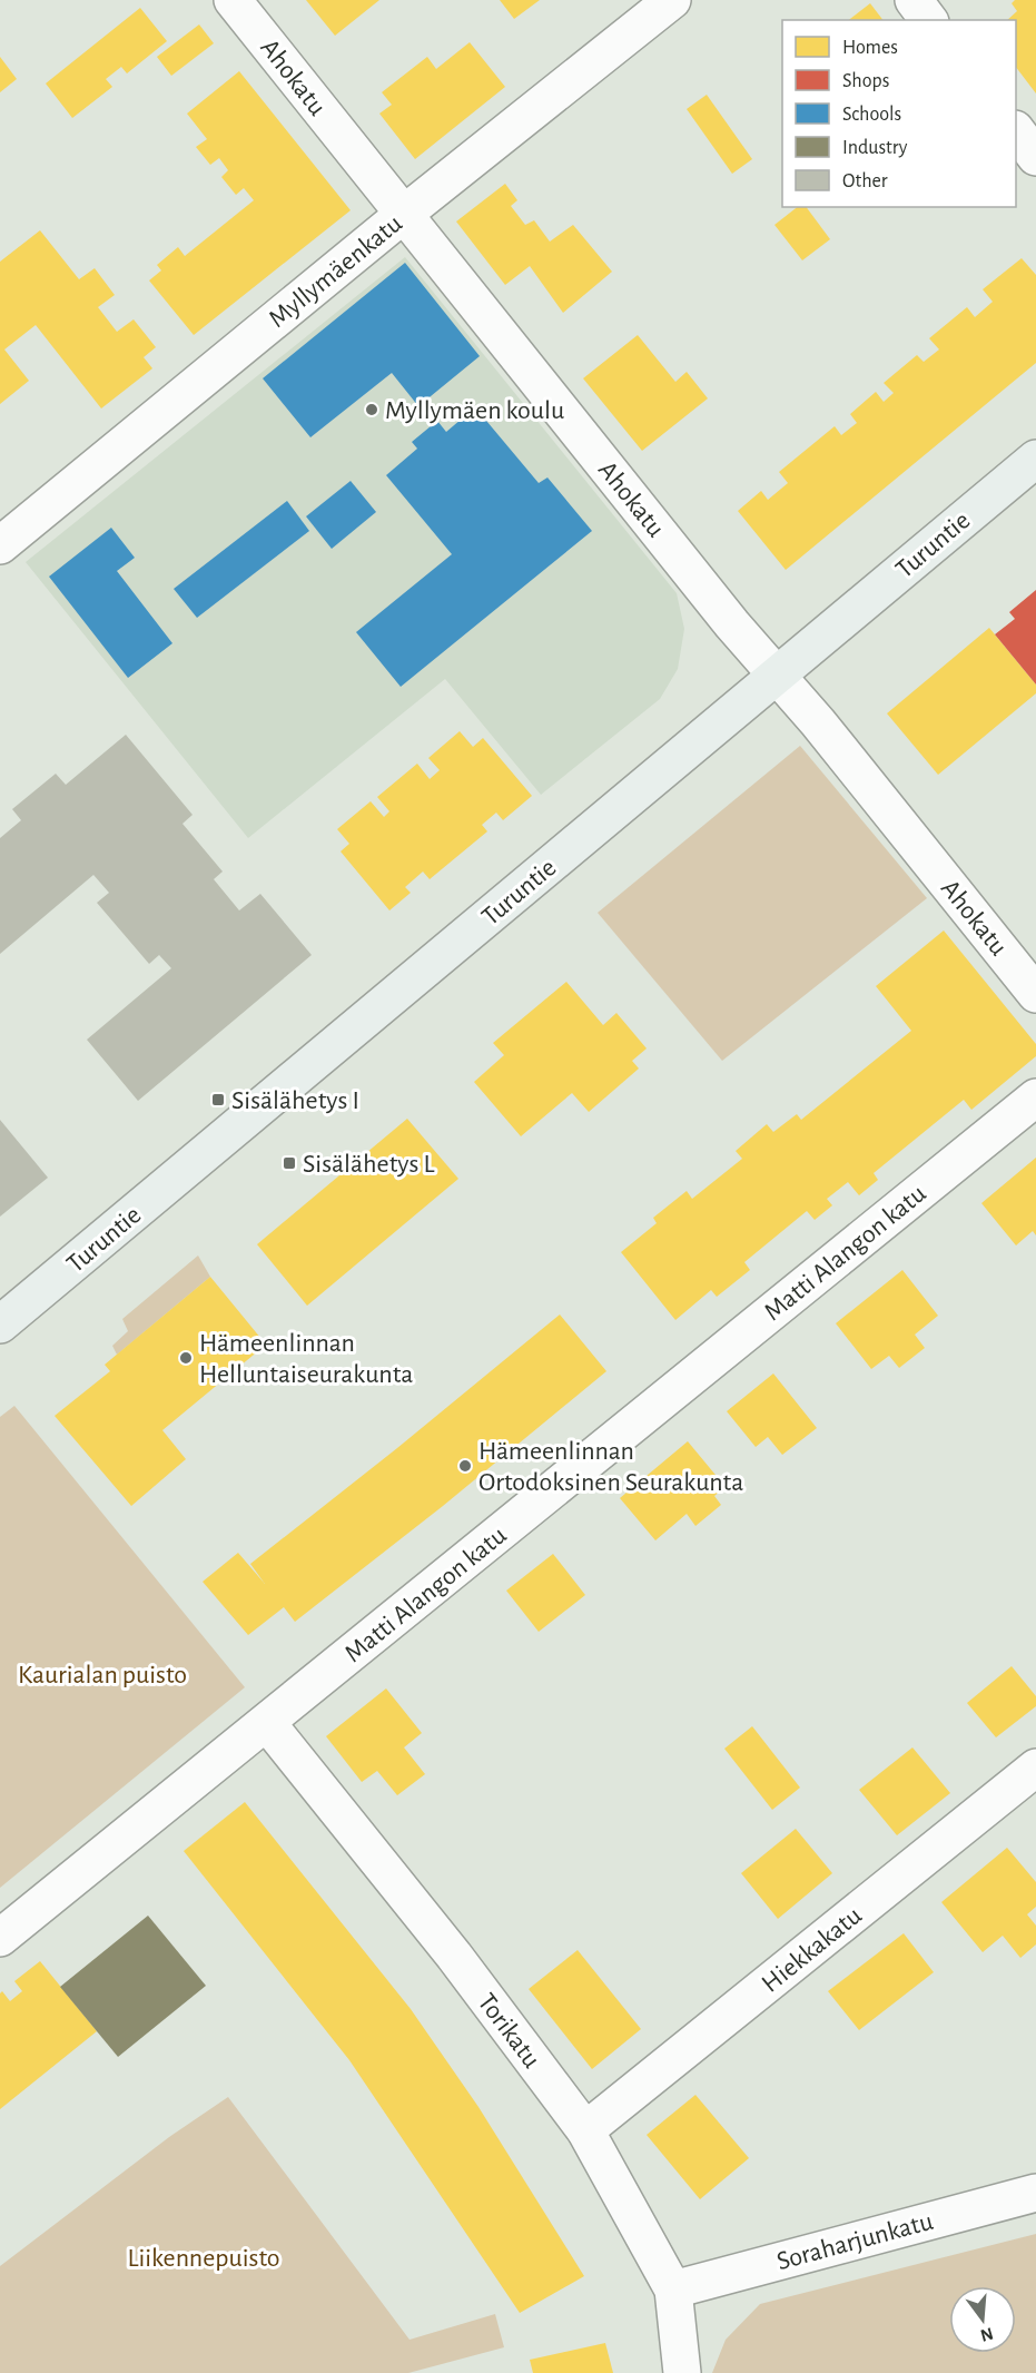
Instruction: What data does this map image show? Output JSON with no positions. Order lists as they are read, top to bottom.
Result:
{
  "streets": {
    "main road": ["Turuntie"],
    "street": [
      "Ahokatu",
      "Myllymäenkatu",
      "Matti Alangon katu",
      "Hiekkakatu",
      "Torikatu",
      "Soraharjunkatu"
    ]
  },
  "crossings": [
    ["Ahokatu", "Myllymäenkatu"],
    ["Ahokatu", "Turuntie"],
    ["Matti Alangon katu", "Torikatu"],
    ["Hiekkakatu", "Torikatu"],
    ["Torikatu", "Soraharjunkatu"]
  ],
  "parks": ["Kaurialan puisto", "Liikennepuisto"],
  "places": {
    "other": ["Myllymäen koulu", "Hämeenlinnan Helluntaiseurakunta", "Hämeenlinnan Ortodoksinen Seurakunta"],
    "transit": ["Sisälähetys I", "Sisälähetys L"]
  },
  "legend": [
    "Homes",
    "Shops",
    "Schools",
    "Industry",
    "Other"
  ],
  "north": "bottom"
}
